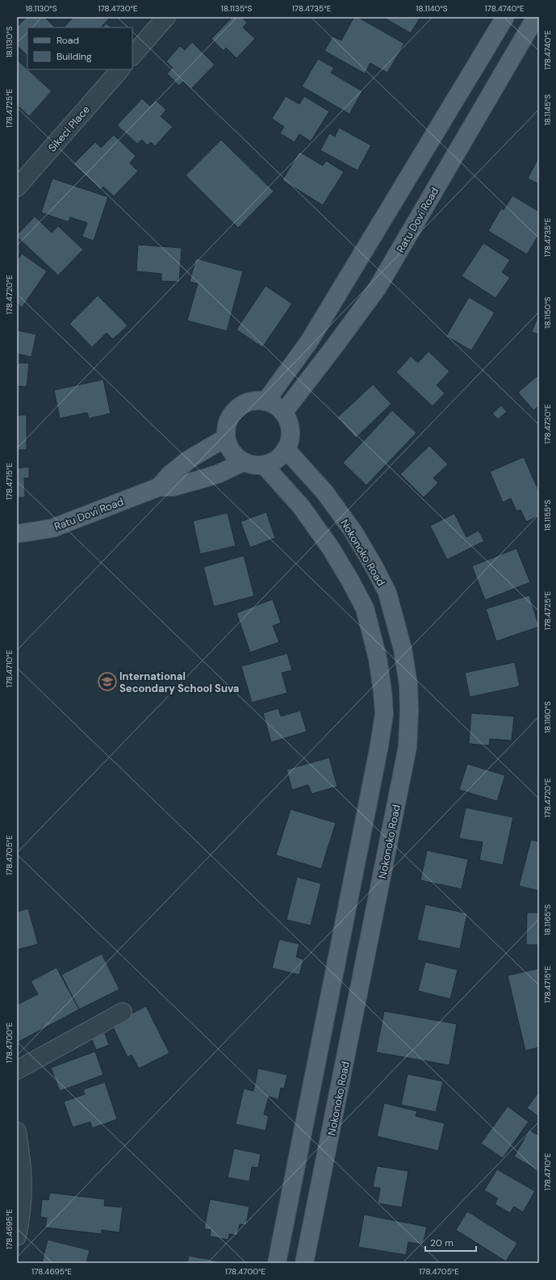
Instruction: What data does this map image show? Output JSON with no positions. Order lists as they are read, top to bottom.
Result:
{
  "streets": {
    "main road": ["Ratu Dovi Road", "Nokonoko Road"],
    "street": ["Sikeci Place"]
  },
  "crossings": [
    ["Ratu Dovi Road", "Nokonoko Road"]
  ],
  "places": {
    "school or university": ["International Secondary School Suva"]
  },
  "legend": ["Road", "Building"],
  "scale_bar": "20 m",
  "coordinates": [
    "18.1130°S",
    "178.4730°E",
    "18.1135°S",
    "178.4735°E",
    "18.1140°S",
    "178.4740°E",
    "178.4725°E",
    "18.1145°S",
    "178.4720°E",
    "18.1150°S",
    "178.4715°E",
    "18.1155°S",
    "178.4710°E",
    "18.1160°S",
    "178.4705°E",
    "18.1165°S",
    "178.4700°E",
    "178.4695°E"
  ]
}
